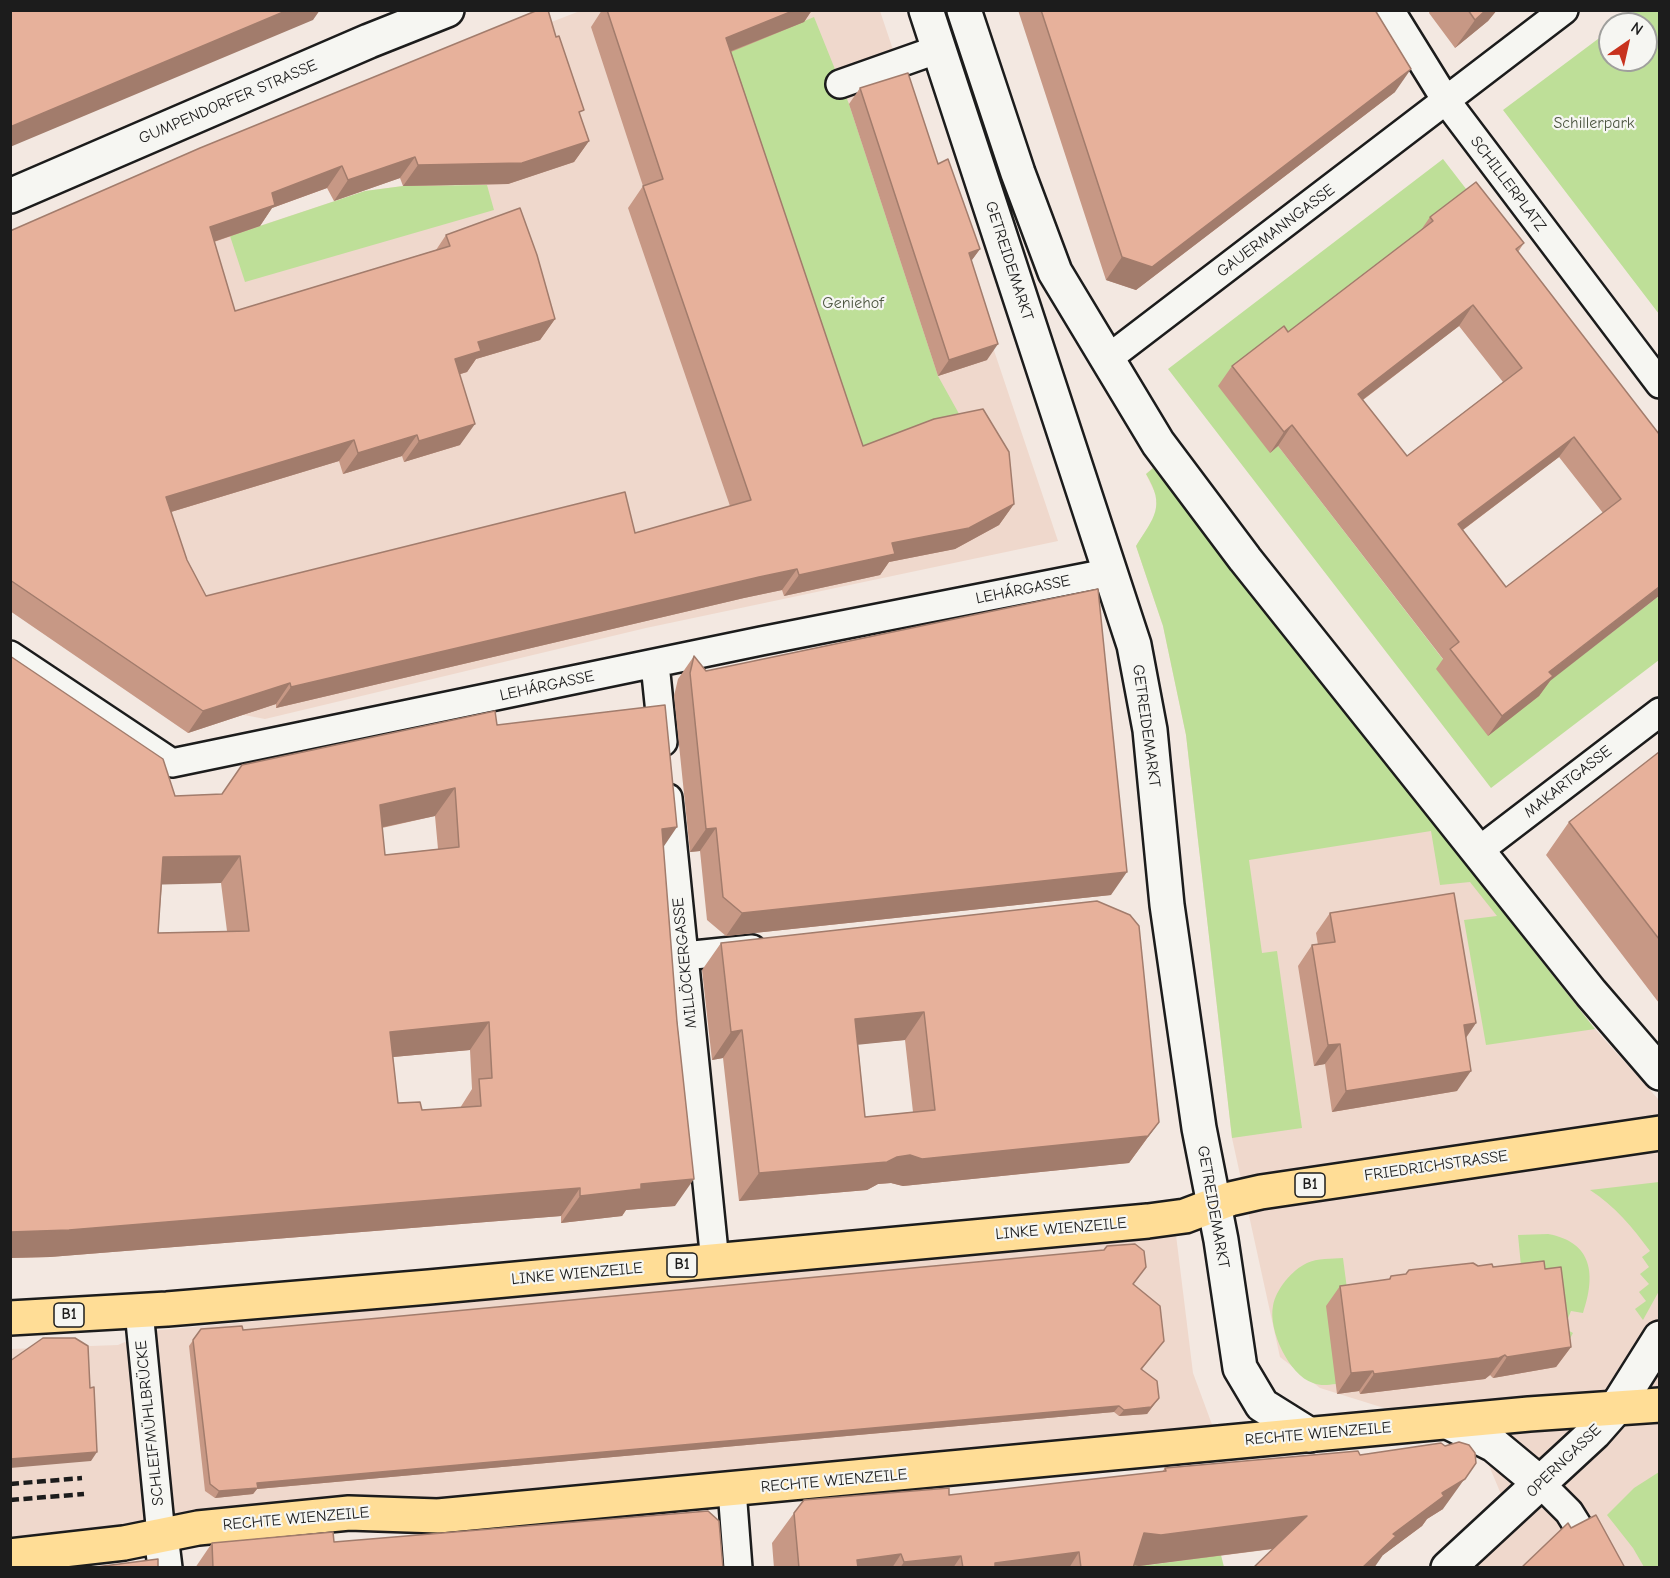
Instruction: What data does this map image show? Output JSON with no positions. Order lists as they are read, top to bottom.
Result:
{
  "streets": {
    "main road": [
      "GUMPENDORFER STRASSE",
      "GETREIDEMARKT",
      "FRIEDRICHSTRASSE",
      "B1",
      "LINKE WIENZEILE",
      "RECHTE WIENZEILE",
      "OPERNGASSE"
    ],
    "street": [
      "SCHILLERPLATZ",
      "GAUERMANNGASSE",
      "LEHÁRGASSE",
      "MAKARTGASSE",
      "MILLÖCKERGASSE",
      "SCHLEIFMÜHLBRÜCKE"
    ]
  },
  "crossings": [
    ["SCHILLERPLATZ", "GAUERMANNGASSE"],
    ["GETREIDEMARKT", "LEHÁRGASSE"],
    ["GETREIDEMARKT", "FRIEDRICHSTRASSE"],
    ["GETREIDEMARKT", "LINKE WIENZEILE"],
    ["GETREIDEMARKT", "RECHTE WIENZEILE"],
    ["LEHÁRGASSE", "MILLÖCKERGASSE"],
    ["MILLÖCKERGASSE", "LINKE WIENZEILE"],
    ["FRIEDRICHSTRASSE", "LINKE WIENZEILE"],
    ["LINKE WIENZEILE", "SCHLEIFMÜHLBRÜCKE"],
    ["SCHLEIFMÜHLBRÜCKE", "RECHTE WIENZEILE"],
    ["RECHTE WIENZEILE", "OPERNGASSE"]
  ],
  "parks": ["Schillerpark", "Geniehof"],
  "north": "top right"
}
